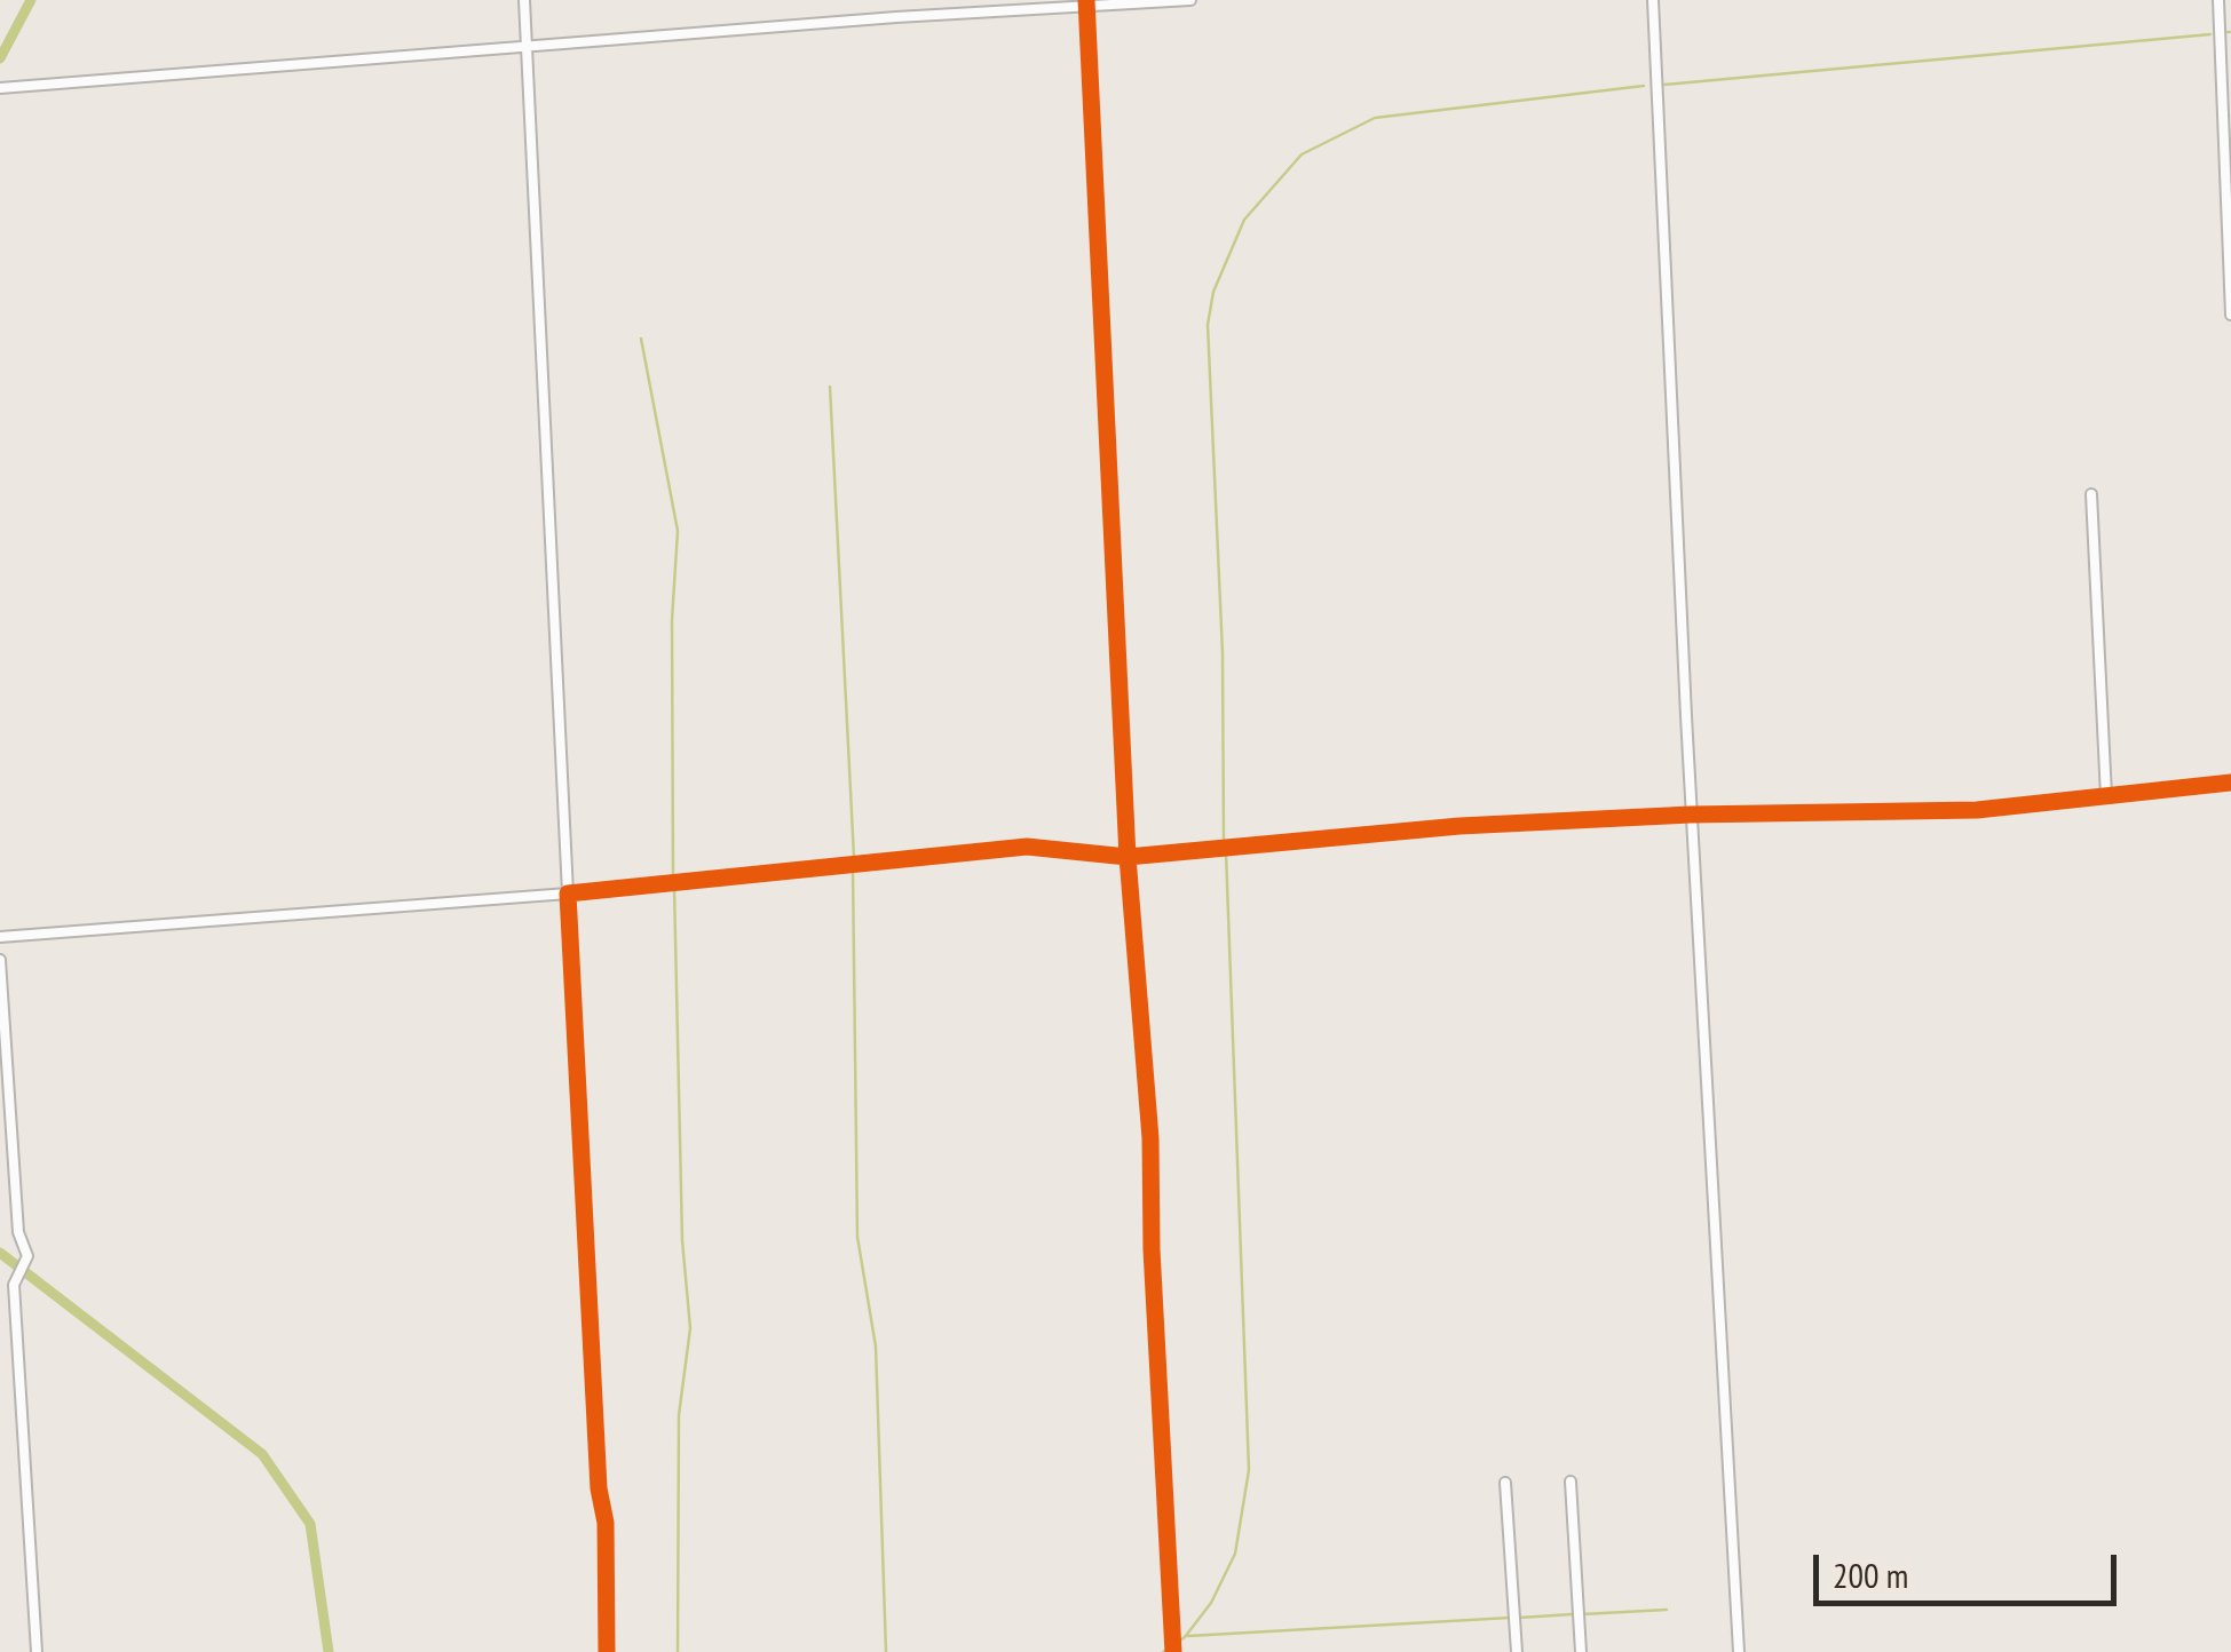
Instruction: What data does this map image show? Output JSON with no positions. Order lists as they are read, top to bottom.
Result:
{
  "scale_bar": "200 m"
}
